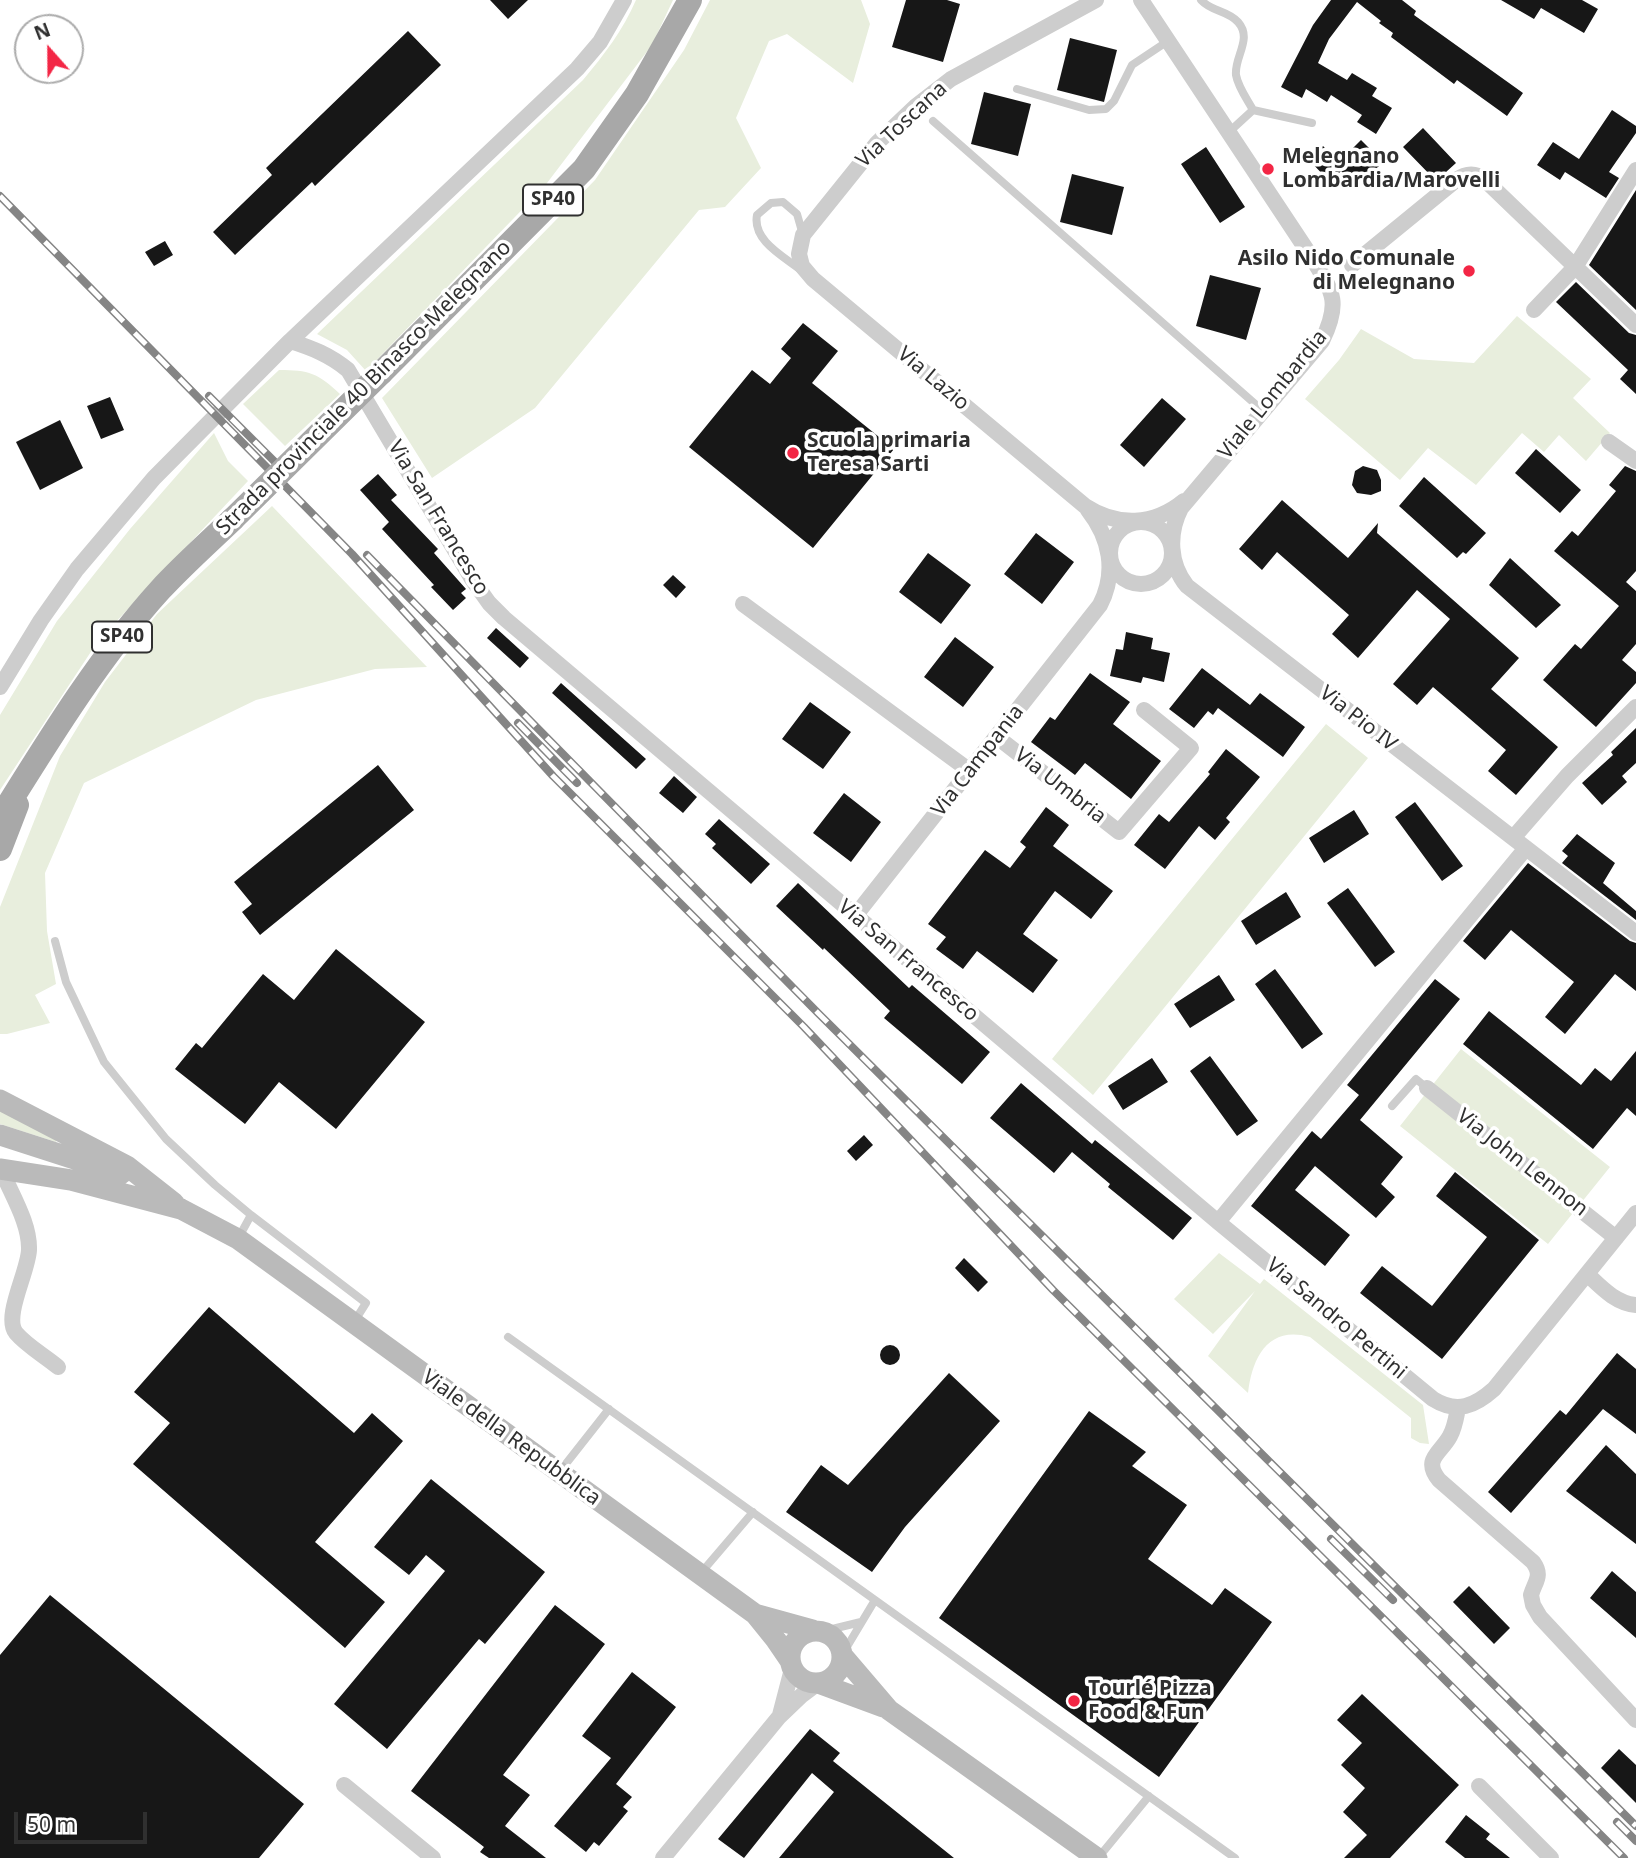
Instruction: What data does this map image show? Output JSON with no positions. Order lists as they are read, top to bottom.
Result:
{
  "streets": {
    "main road": ["SP40", "Strada provinciale 40 Binasco-Melegnano"],
    "street": [
      "Via Toscana",
      "Via Lazio",
      "Viale Lombardia",
      "Via San Francesco",
      "Via Pio IV",
      "Via Campania",
      "Via Umbria",
      "Via John Lennon",
      "Via Sandro Pertini",
      "Viale della Repubblica"
    ]
  },
  "crossings": [
    ["Via Toscana", "Via Lazio"],
    ["Via Lazio", "Viale Lombardia"],
    ["Via Lazio", "Via Pio IV"],
    ["Via Lazio", "Via Campania"],
    ["Viale Lombardia", "Via Pio IV"],
    ["Viale Lombardia", "Via Campania"],
    ["Via San Francesco", "Via Campania"],
    ["Via San Francesco", "Via Sandro Pertini"],
    ["Via Pio IV", "Via Campania"],
    ["Via Campania", "Via Umbria"]
  ],
  "places": [
    "Melegnano Lombardia/Marovelli",
    "Asilo Nido Comunale di Melegnano",
    "Scuola primaria Teresa Sarti",
    "Tourlé Pizza Food & Fun"
  ],
  "scale_bar": "50 m",
  "north": "top"
}
